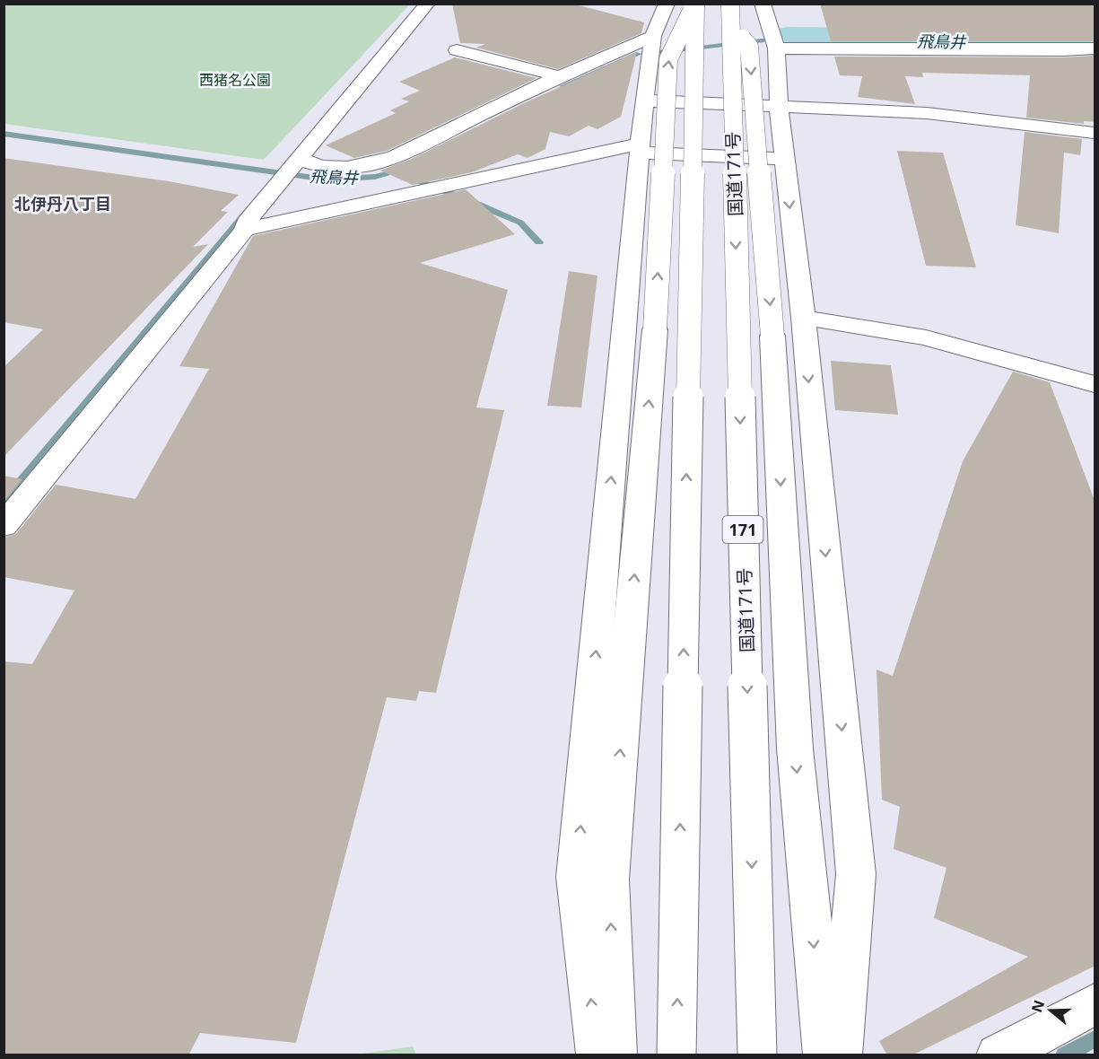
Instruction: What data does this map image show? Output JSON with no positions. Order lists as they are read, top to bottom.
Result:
{
  "streets": {
    "main road": ["国道171号", "171"]
  },
  "crossings": [
    ["国道171号", "171"]
  ],
  "districts": ["北伊丹八丁目"],
  "water": ["飛鳥井"],
  "parks": ["西猪名公園"],
  "north": "left"
}
